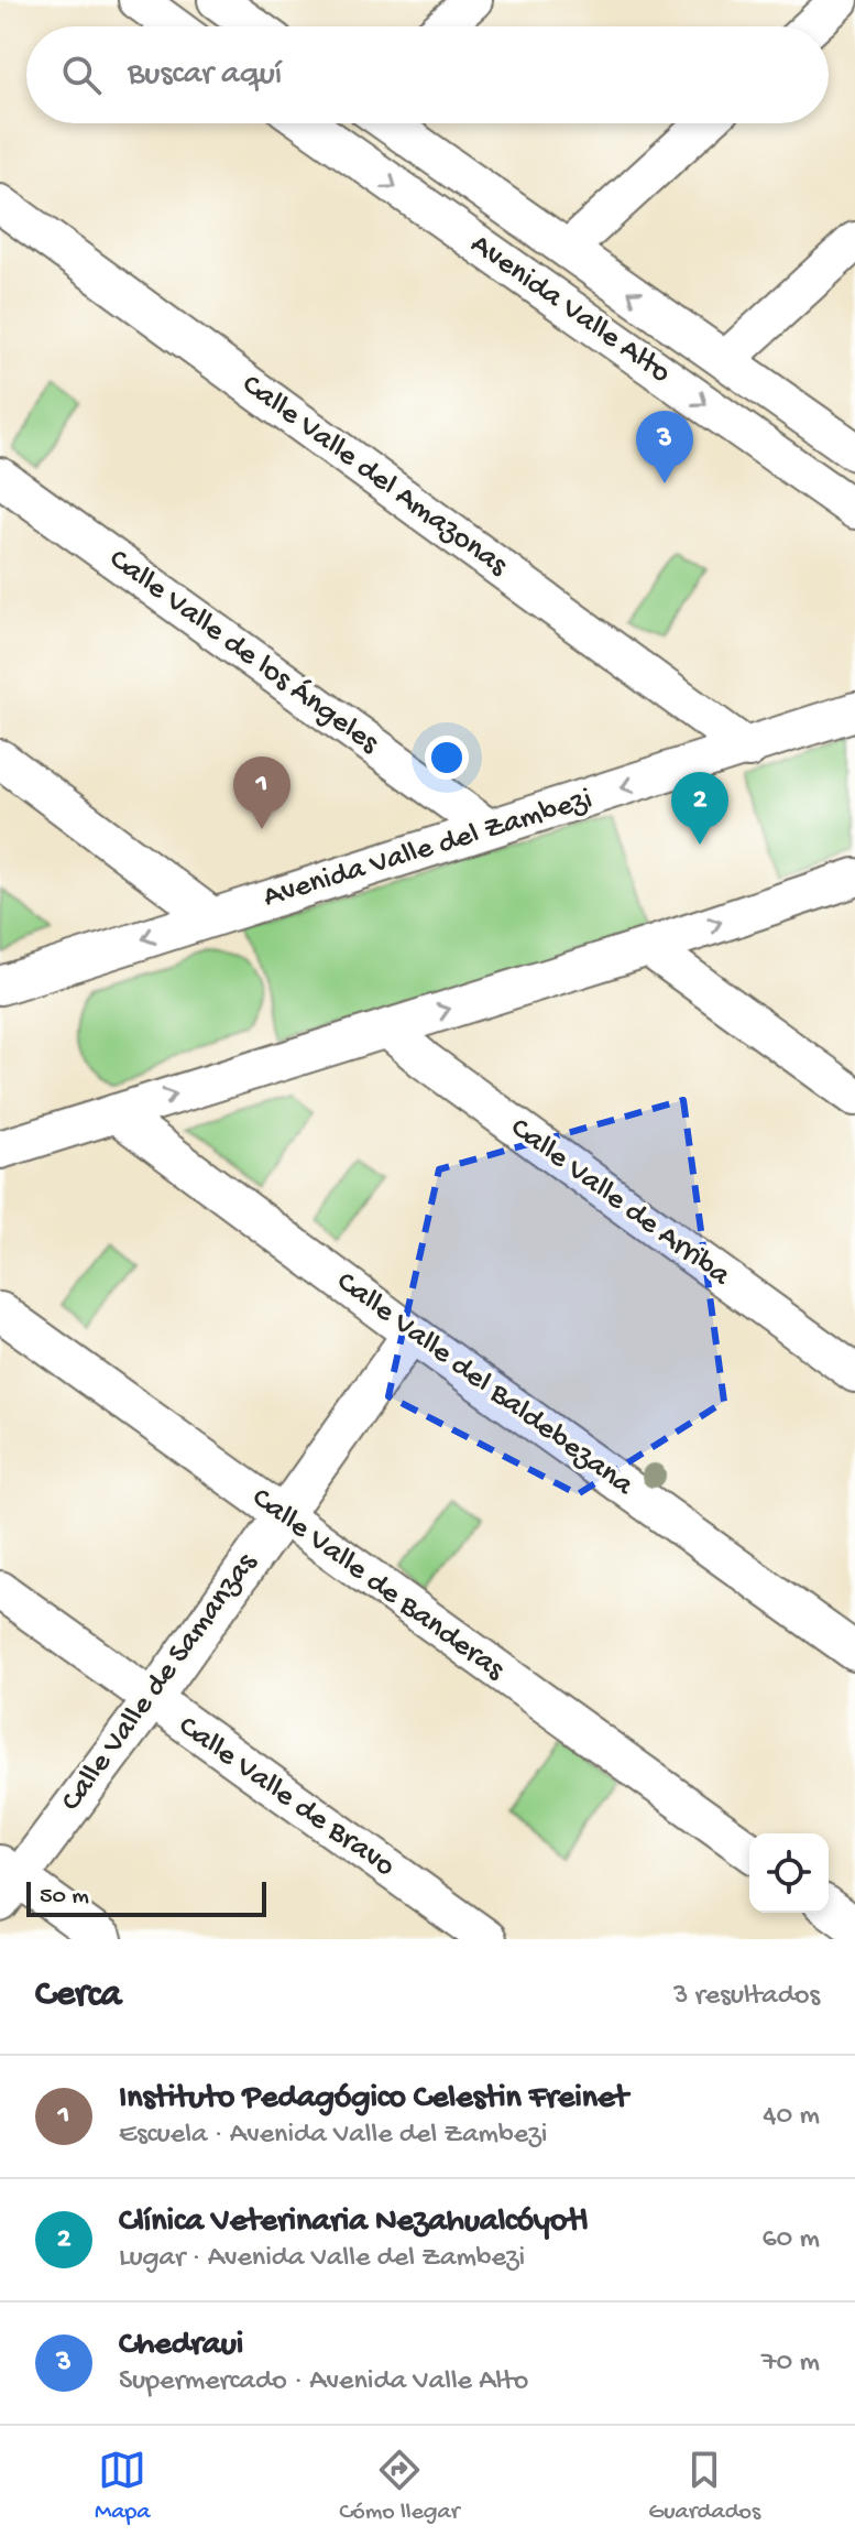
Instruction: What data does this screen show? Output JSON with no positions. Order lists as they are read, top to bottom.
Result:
{
  "streets": {
    "street": [
      "Avenida Valle Alto",
      "Calle Valle del Amazonas",
      "Calle Valle de los Ángeles",
      "Avenida Valle del Zambezi",
      "Calle Valle de Arriba",
      "Calle Valle del Baldebezana",
      "Calle Valle de Banderas",
      "Calle Valle de Samanzas",
      "Calle Valle de Bravo"
    ]
  },
  "crossings": [
    ["Calle Valle del Amazonas", "Avenida Valle del Zambezi"],
    ["Calle Valle de los Ángeles", "Avenida Valle del Zambezi"],
    ["Calle Valle del Baldebezana", "Calle Valle de Samanzas"],
    ["Calle Valle de Banderas", "Calle Valle de Samanzas"],
    ["Calle Valle de Samanzas", "Calle Valle de Bravo"]
  ],
  "scale_bar": "50 m",
  "page": {
    "search": "Buscar aquí",
    "pins": ["3", "1", "2"],
    "scale": "50 m",
    "heading": ["Cerca", "3 resultados"],
    "list": [
      {
        "mark": "1",
        "name": "Instituto Pedagógico Celestin Freinet",
        "note": "Escuela · Avenida Valle del Zambezi",
        "value": "40 m"
      },
      {
        "mark": "2",
        "name": "Clínica Veterinaria Nezahualcóyotl",
        "note": "Lugar · Avenida Valle del Zambezi",
        "value": "60 m"
      },
      {
        "mark": "3",
        "name": "Chedraui",
        "note": "Supermercado · Avenida Valle Alto",
        "value": "70 m"
      }
    ],
    "nav": ["Mapa", "Cómo llegar", "Guardados"]
  }
}
